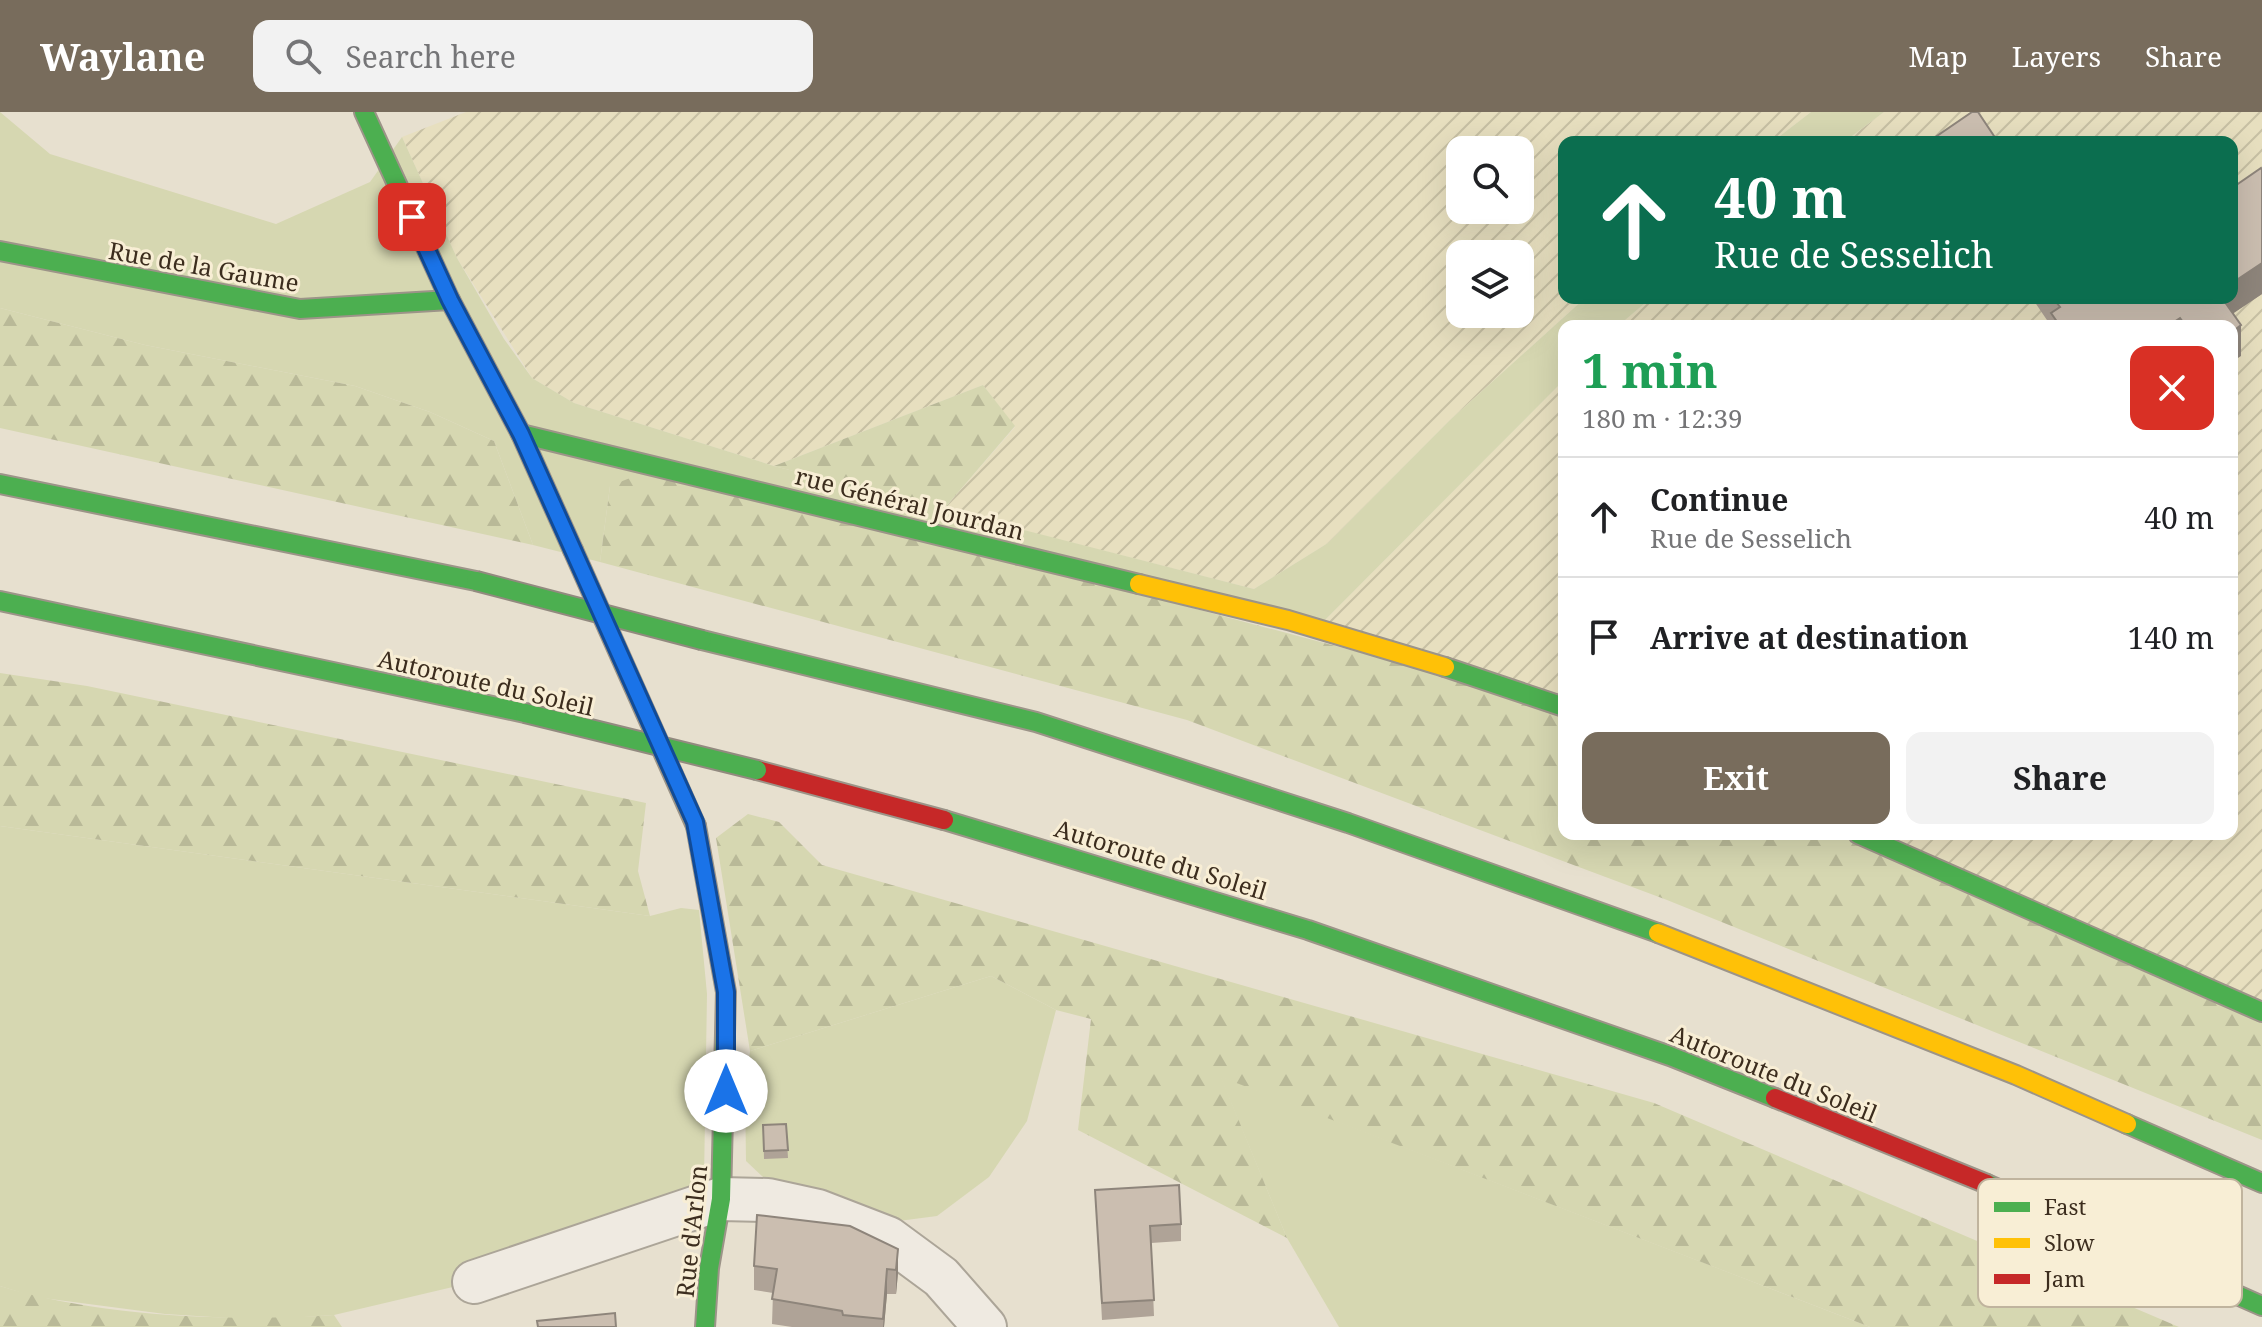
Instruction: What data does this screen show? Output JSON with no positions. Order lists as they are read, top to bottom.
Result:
{
  "streets": {
    "main road": [
      "Rue de la Gaume",
      "rue Général Jourdan",
      "Autoroute du Soleil",
      "Rue d'Arlon"
    ]
  },
  "crossings": [
    ["Rue de la Gaume", "Rue d'Arlon"],
    ["rue Général Jourdan", "Rue d'Arlon"]
  ],
  "legend": ["Fast", "Slow", "Jam"],
  "page": {
    "header": "Waylane",
    "search": "Search here",
    "nav": ["Map", "Layers", "Share"],
    "turn": ["40 m", "Rue de Sesselich"],
    "heading": ["1 min", "180 m · 12:39"],
    "list": [
      {
        "name": "Continue",
        "note": "Rue de Sesselich",
        "value": "40 m"
      },
      {
        "name": "Arrive at destination",
        "value": "140 m"
      }
    ],
    "buttons": ["Exit", "Share"]
  }
}
